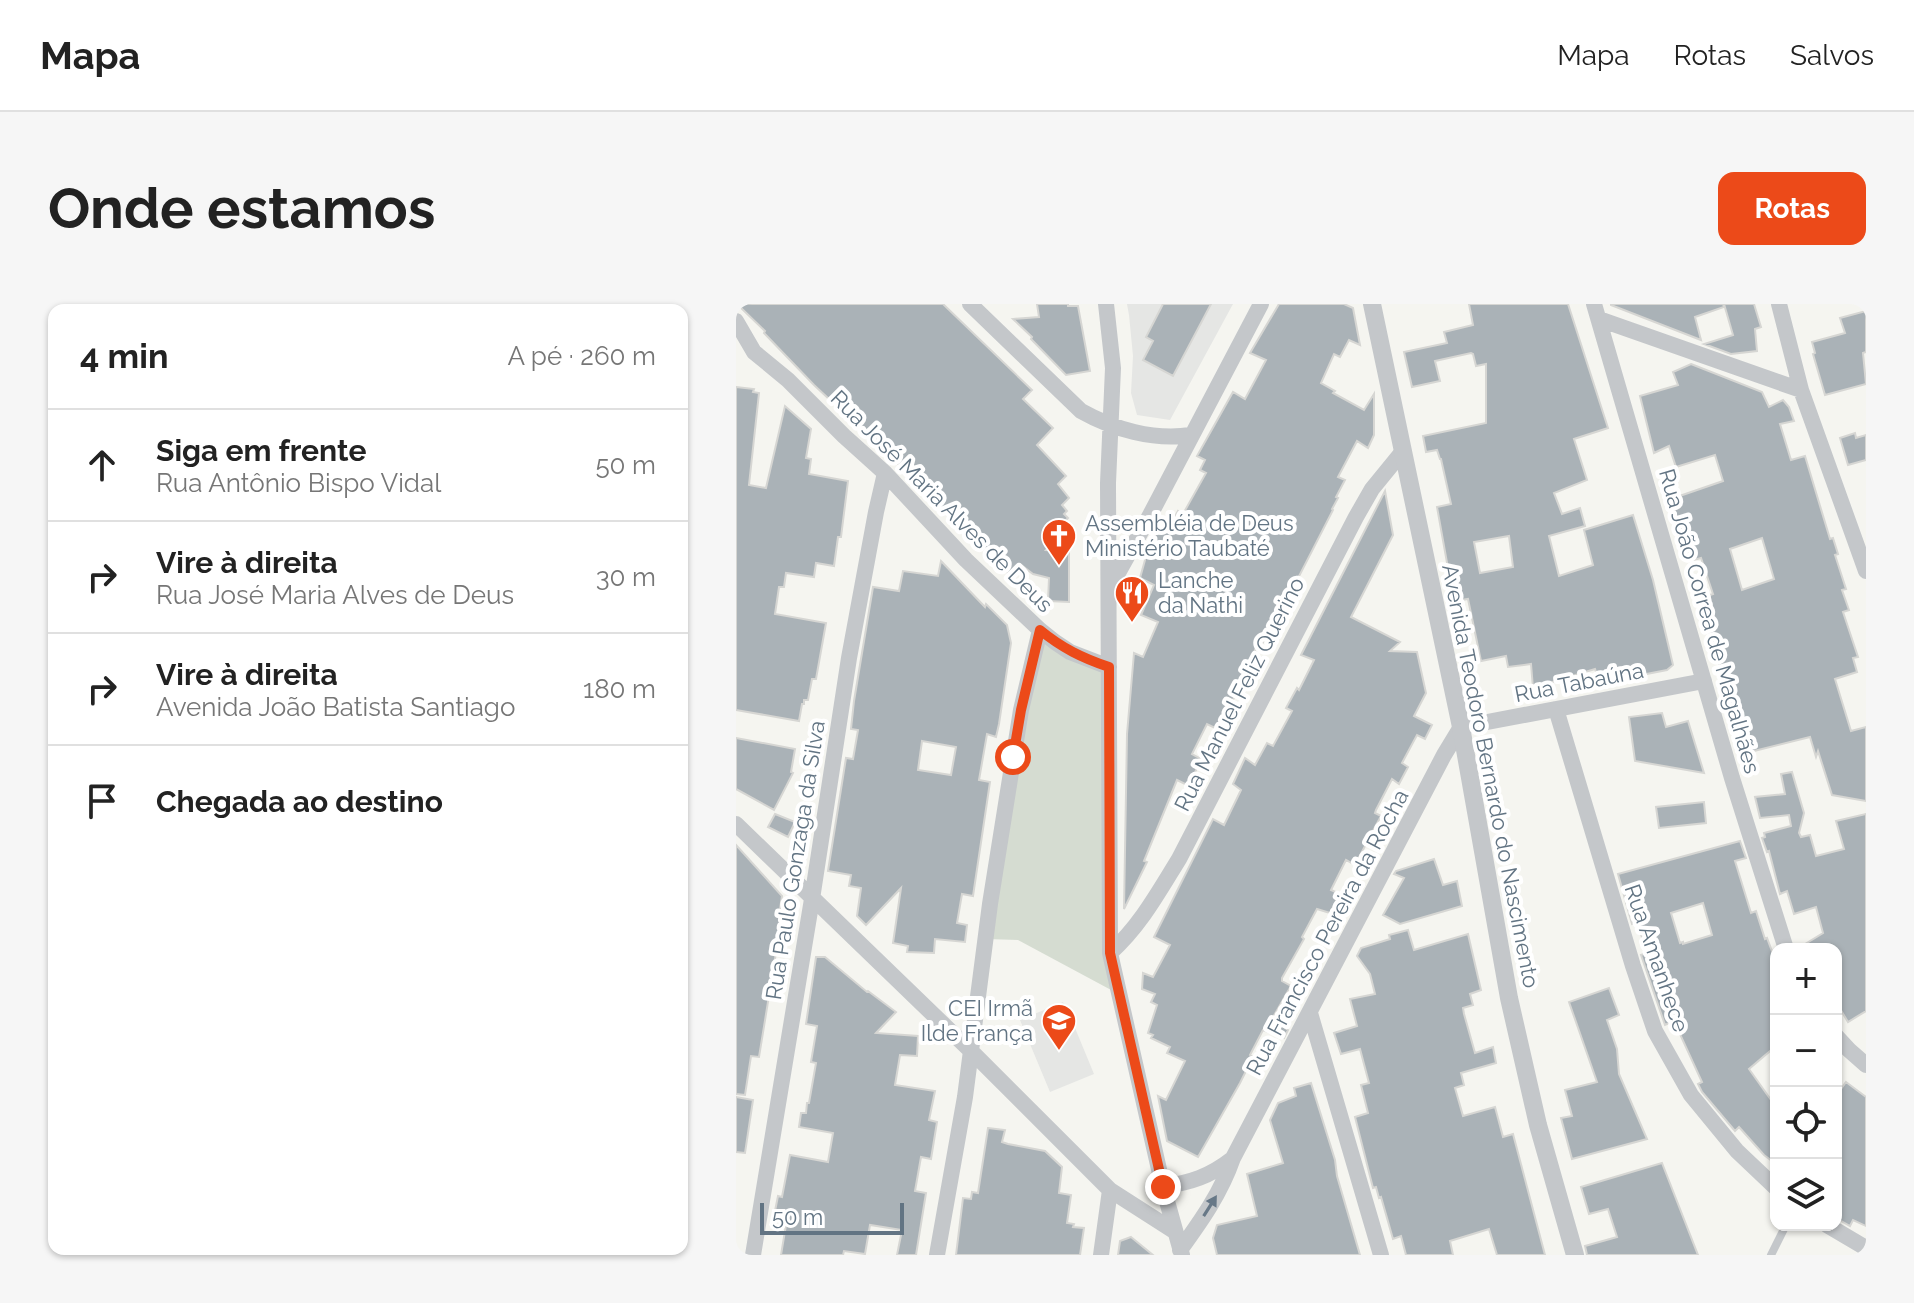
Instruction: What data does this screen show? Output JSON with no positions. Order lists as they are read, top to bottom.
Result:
{
  "streets": {
    "street": [
      "Rua José Maria Alves de Deus",
      "Rua João Correa de Magalhães",
      "Rua Tabaúna",
      "Rua Manuel Feliz Querino",
      "Avenida Teodoro Bernardo do Nascimento",
      "Rua Paulo Gonzaga da Silva",
      "Rua Francisco Pereira da Rocha",
      "Rua Amanhece"
    ]
  },
  "crossings": [
    ["Rua José Maria Alves de Deus", "Rua Paulo Gonzaga da Silva"],
    ["Rua João Correa de Magalhães", "Rua Tabaúna"],
    ["Rua Tabaúna", "Avenida Teodoro Bernardo do Nascimento"],
    ["Rua Tabaúna", "Rua Francisco Pereira da Rocha"],
    ["Rua Tabaúna", "Rua Amanhece"],
    ["Rua Manuel Feliz Querino", "Avenida Teodoro Bernardo do Nascimento"],
    ["Avenida Teodoro Bernardo do Nascimento", "Rua Francisco Pereira da Rocha"]
  ],
  "places": {
    "church": ["Assembléia de Deus Ministério Taubaté"],
    "restaurant": ["Lanche da Nathi"],
    "school or university": ["CEI Irmã Ilde França"]
  },
  "scale_bar": "50 m",
  "page": {
    "header": "Mapa",
    "nav": ["Mapa", "Rotas", "Salvos"],
    "buttons": "Rotas",
    "title": "Onde estamos",
    "heading": ["4 min", "A pé · 260 m"],
    "list": [
      ["Siga em frente", "Rua Antônio Bispo Vidal", "50 m"],
      ["Vire à direita", "Rua José Maria Alves de Deus", "30 m"],
      ["Vire à direita", "Avenida João Batista Santiago", "180 m"],
      "Chegada ao destino"
    ],
    "map_buttons": ["+", "−"],
    "scale": "50 m"
  }
}
